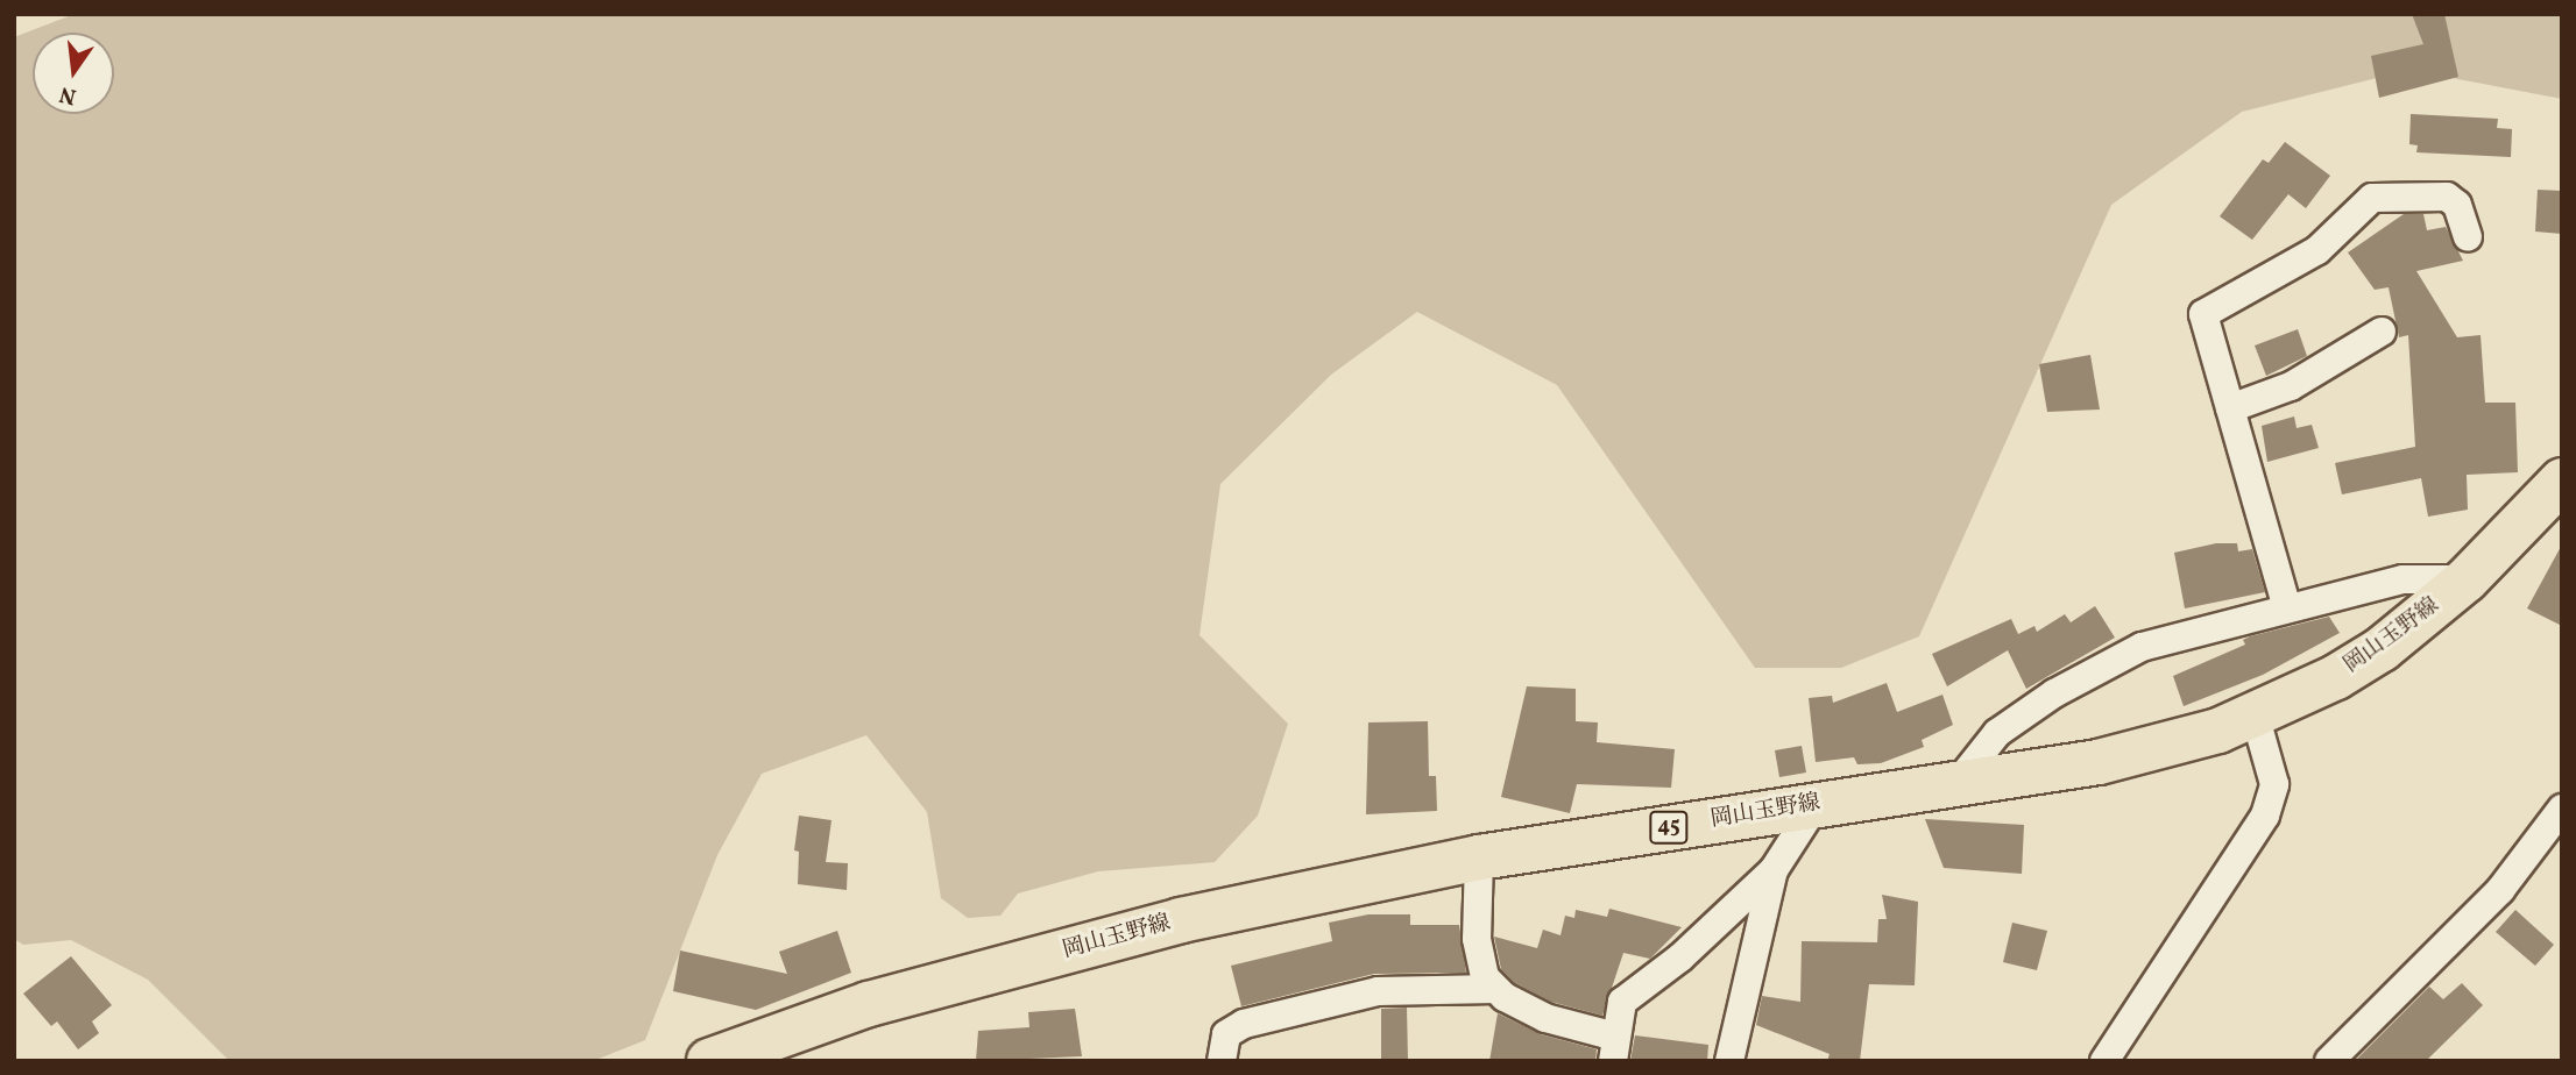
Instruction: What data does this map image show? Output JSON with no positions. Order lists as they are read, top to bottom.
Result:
{
  "streets": {
    "main road": ["岡山玉野線", "45"]
  },
  "north": "bottom"
}
